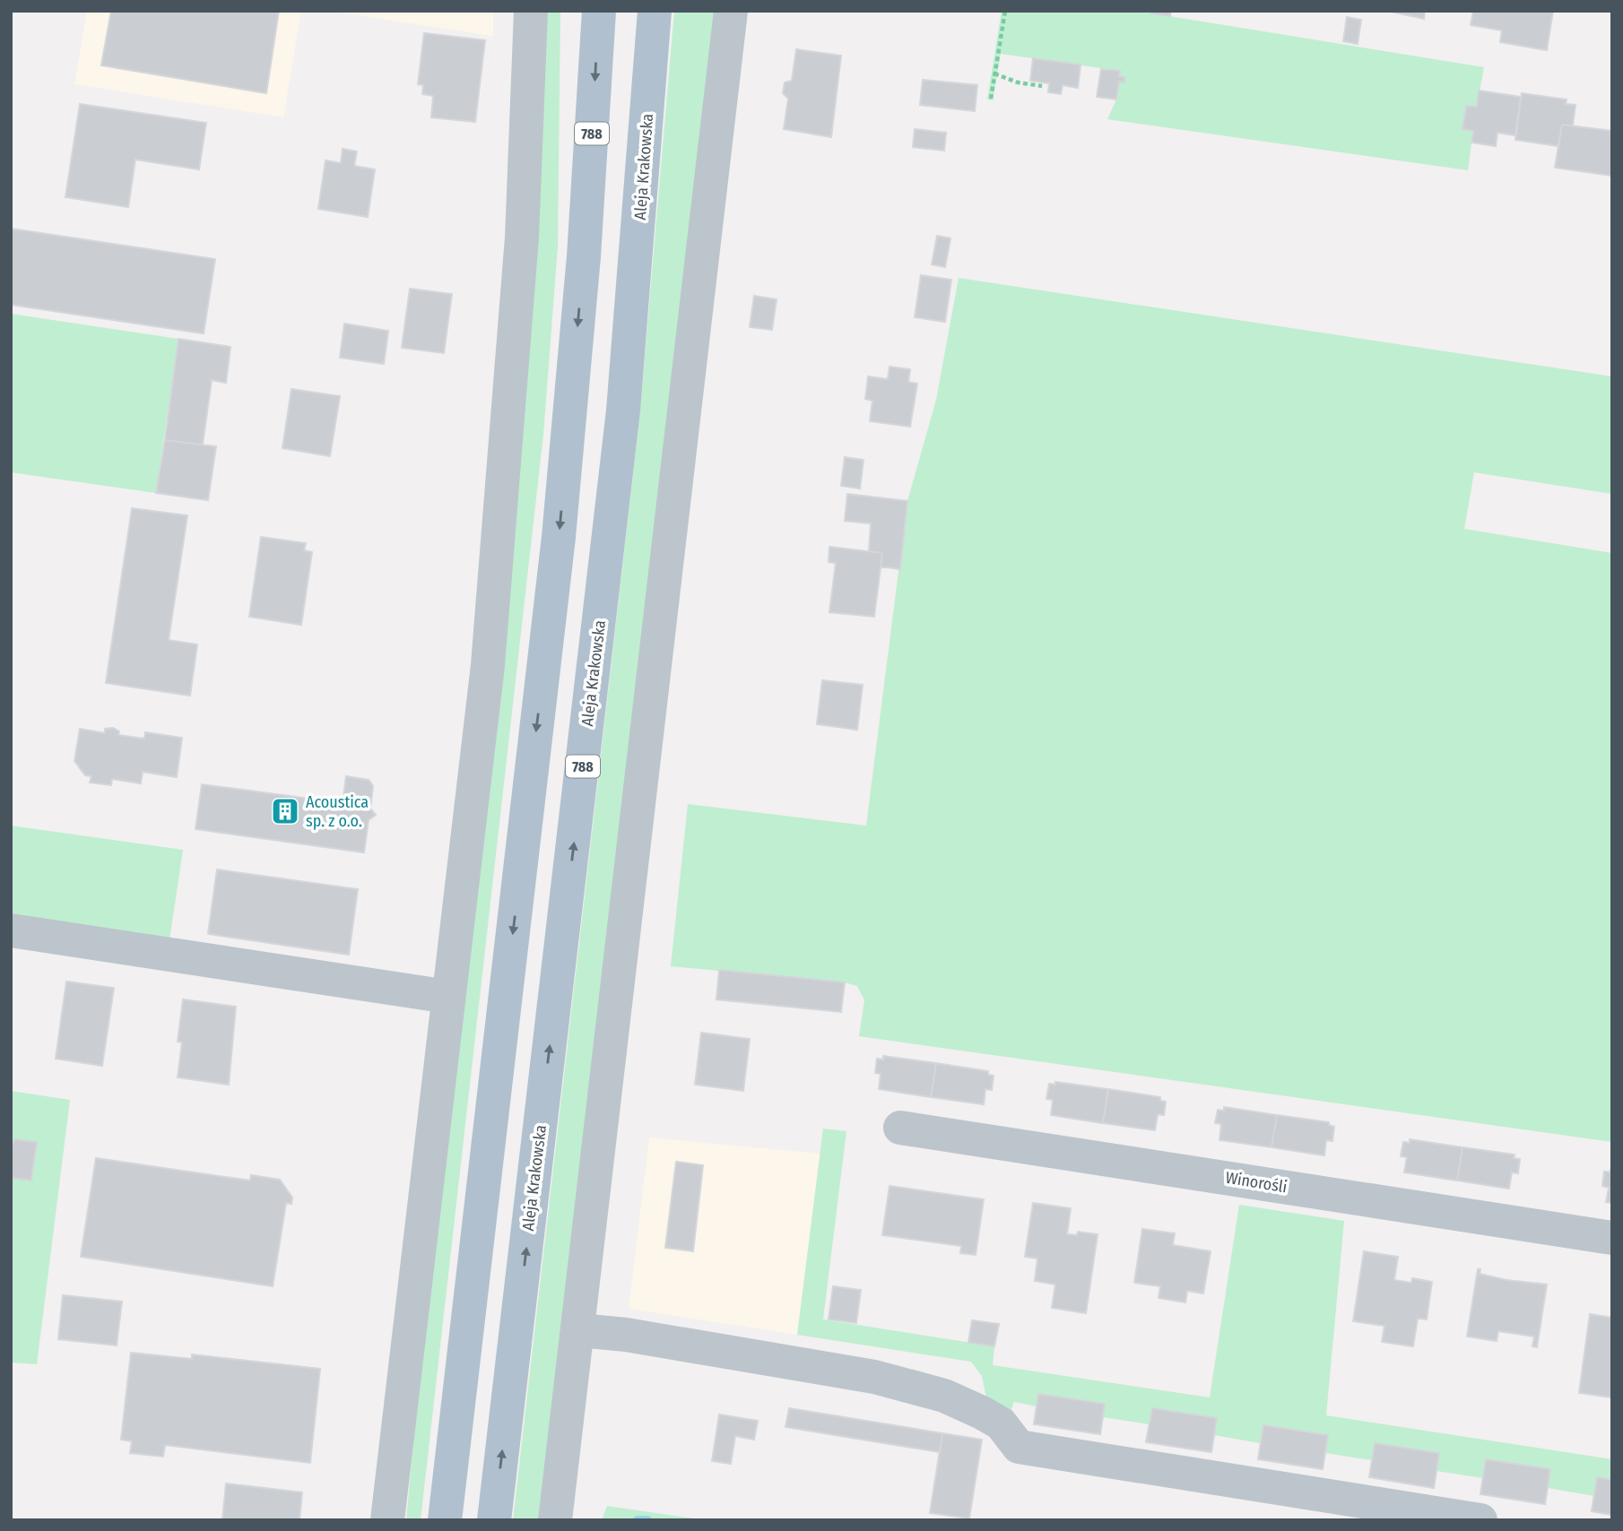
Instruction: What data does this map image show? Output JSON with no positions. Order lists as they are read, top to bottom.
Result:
{
  "streets": {
    "main road": ["788", "Aleja Krakowska"],
    "street": ["Winorośli"]
  },
  "places": {
    "building": ["Acoustica sp. z o.o."]
  }
}
